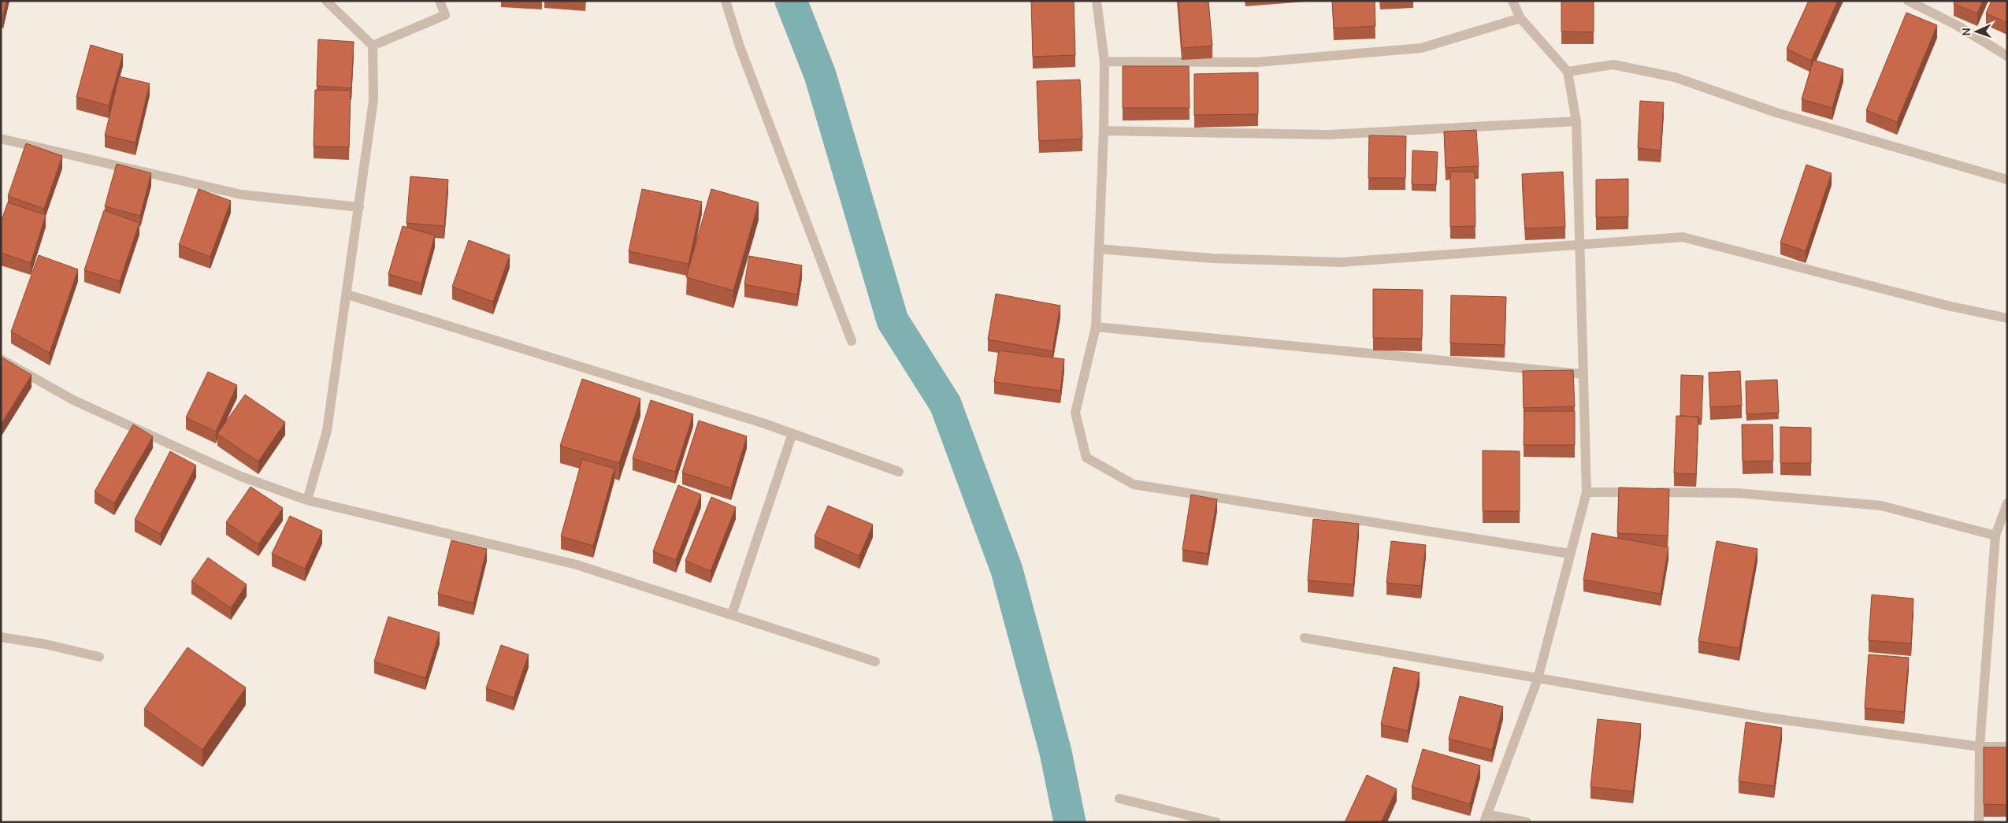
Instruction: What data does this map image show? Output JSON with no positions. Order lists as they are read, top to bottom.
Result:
{
  "north": "left"
}
